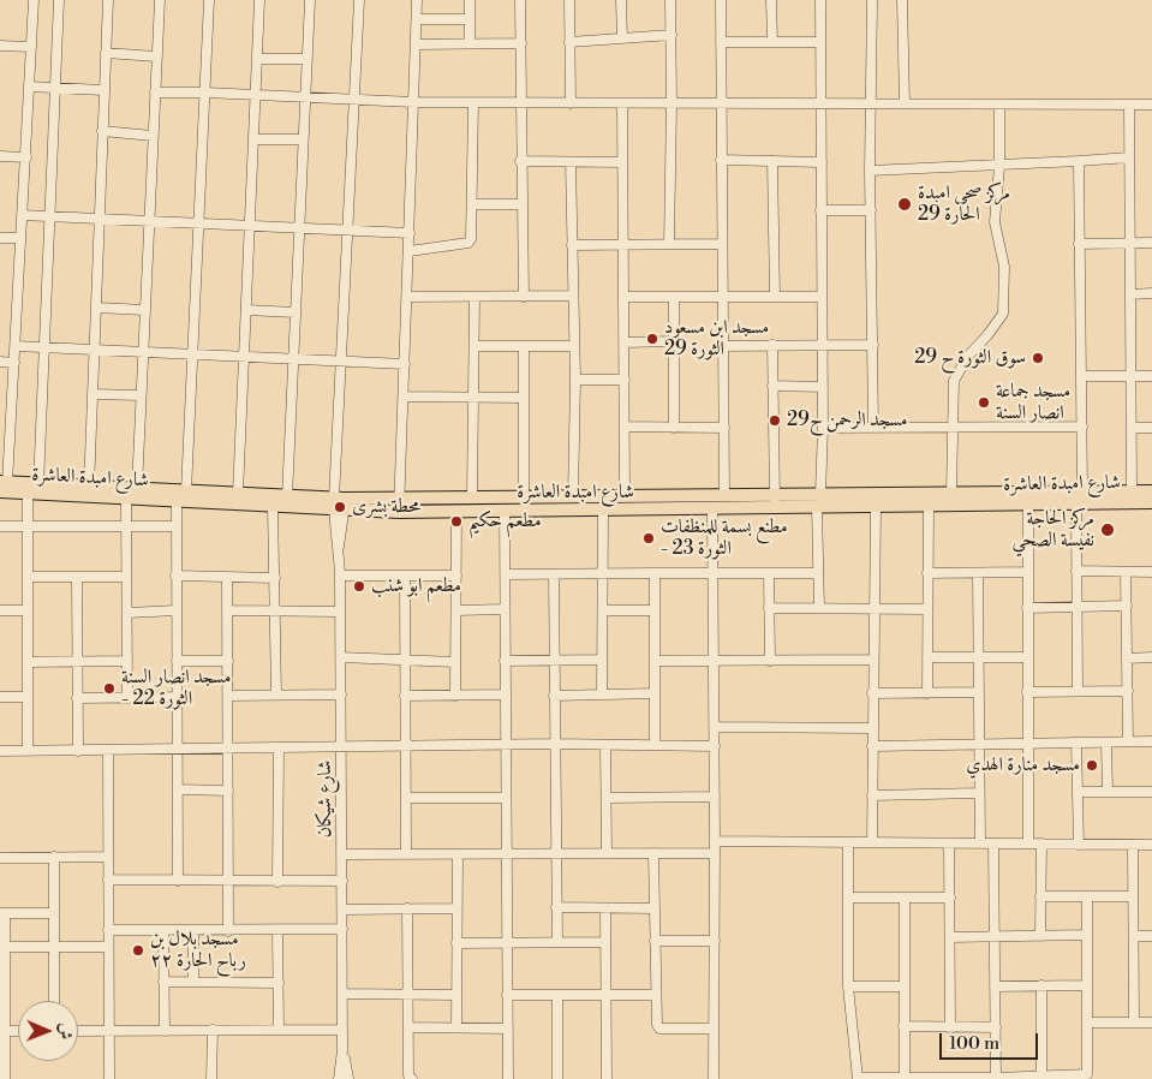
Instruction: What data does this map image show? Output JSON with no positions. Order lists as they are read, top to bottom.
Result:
{
  "streets": {
    "main road": ["شارع امبدة العاشرة"],
    "street": ["شارع شيكان"]
  },
  "crossings": [
    ["شارع امبدة العاشرة", "شارع شيكان"]
  ],
  "places": [
    "مركز صحي امبدة الحارة 29",
    "مسجد ابن مسعود الثورة 29",
    "سوق الثورة ح 29",
    "مسجد جماعة انصار السنة",
    "مسجد الرحمن ح29",
    "محطة بشرى",
    "مطعم حكيم",
    "مركز الحاجة نفيسة الصحي",
    "مطنع بسمة للمنظفات - الثورة 23",
    "مطعم ابو شنب",
    "مسجد انصار السنة - الثورة 22",
    "مسجد منارة الهدي",
    "مسجد بلال بن رباح الحارة ٢٢"
  ],
  "scale_bar": "100 m",
  "north": "right"
}
